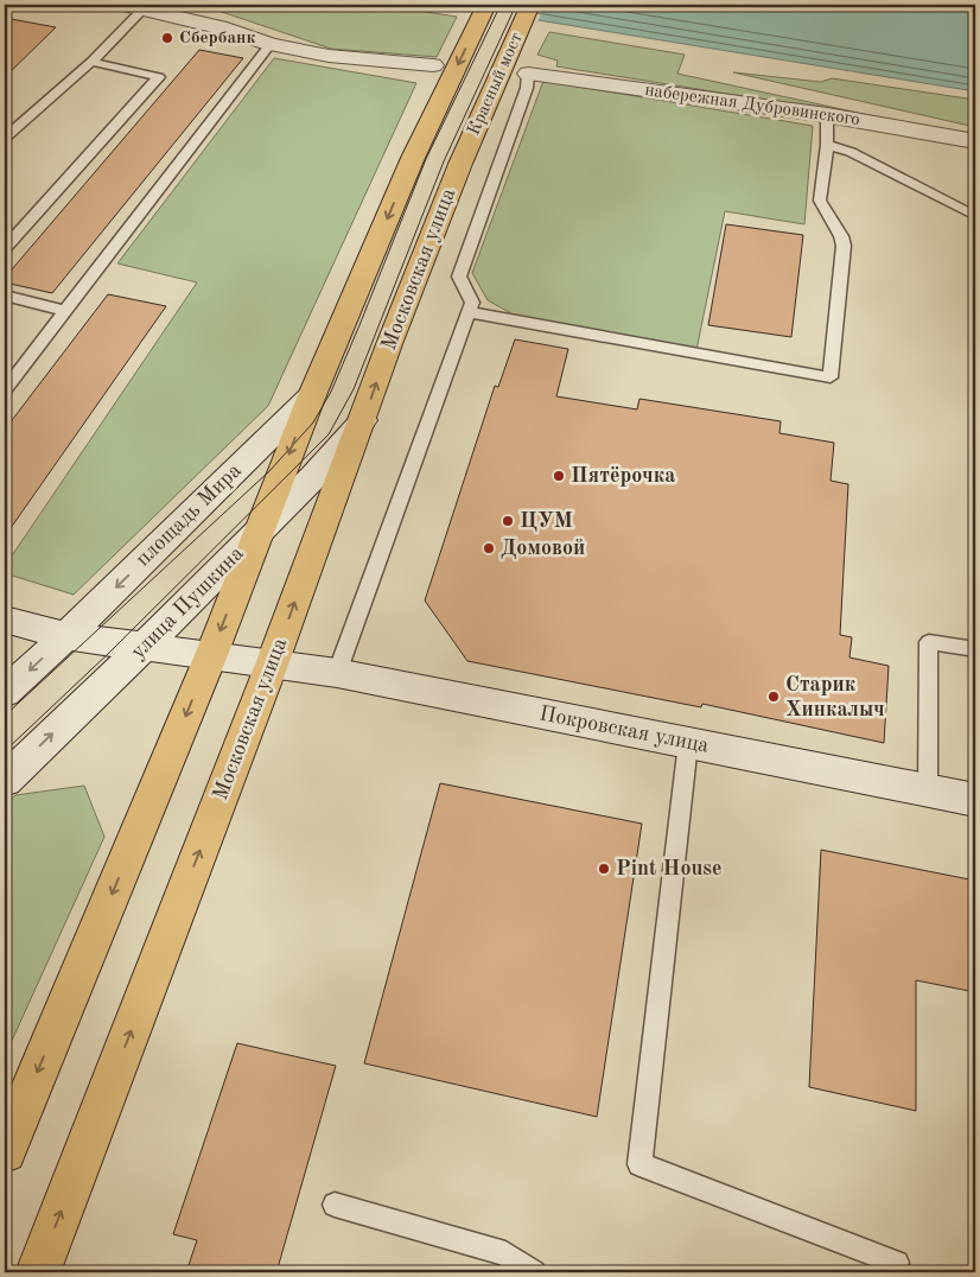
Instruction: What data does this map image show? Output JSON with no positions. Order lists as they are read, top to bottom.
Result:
{
  "streets": {
    "main road": ["Красный мост", "Московская улица"],
    "street": [
      "набережная Дубровинского",
      "площадь Мира",
      "улица Пушкина",
      "Покровская улица"
    ]
  },
  "crossings": [
    ["Красный мост", "Московская улица"],
    ["Красный мост", "площадь Мира"],
    ["Московская улица", "улица Пушкина"],
    ["Московская улица", "Покровская улица"],
    ["площадь Мира", "Покровская улица"],
    ["улица Пушкина", "Покровская улица"]
  ],
  "one_way": ["площадь Мира"],
  "places": [
    "Сбербанк",
    "Пятёрочка",
    "ЦУМ",
    "Домовой",
    "Старик Хинкалыч",
    "Pint House"
  ]
}
